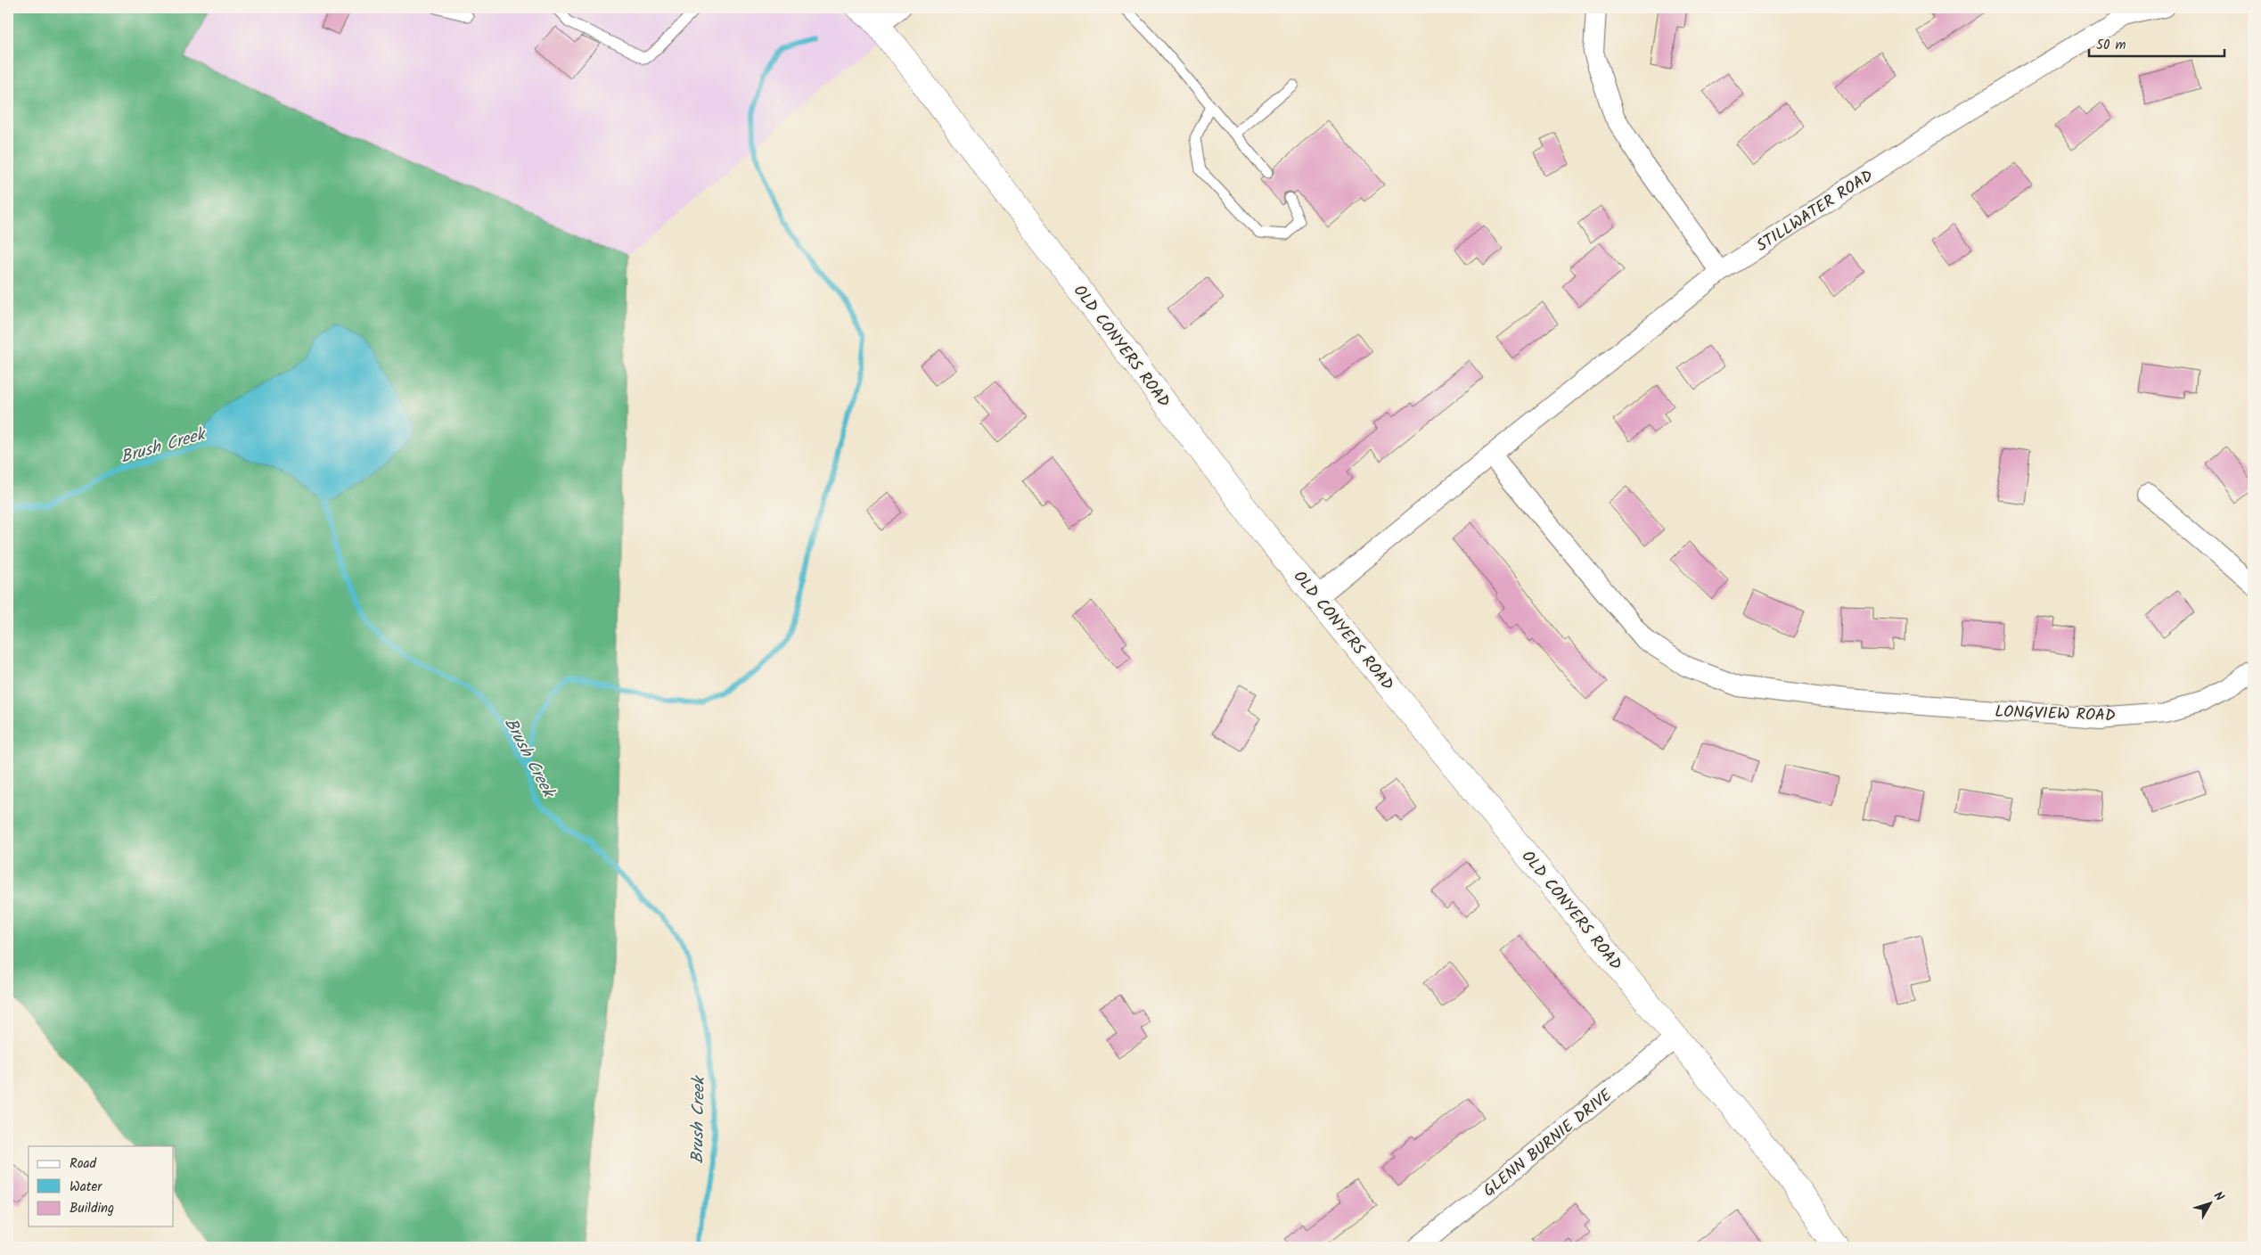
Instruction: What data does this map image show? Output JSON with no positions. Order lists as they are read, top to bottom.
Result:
{
  "streets": {
    "street": [
      "STILLWATER ROAD",
      "OLD CONYERS ROAD",
      "LONGVIEW ROAD",
      "GLENN BURNIE DRIVE"
    ]
  },
  "crossings": [
    ["STILLWATER ROAD", "OLD CONYERS ROAD"],
    ["STILLWATER ROAD", "LONGVIEW ROAD"],
    ["OLD CONYERS ROAD", "GLENN BURNIE DRIVE"]
  ],
  "water": ["Brush Creek"],
  "legend": ["Road", "Water", "Building"],
  "scale_bar": "50 m",
  "north": "top right"
}
